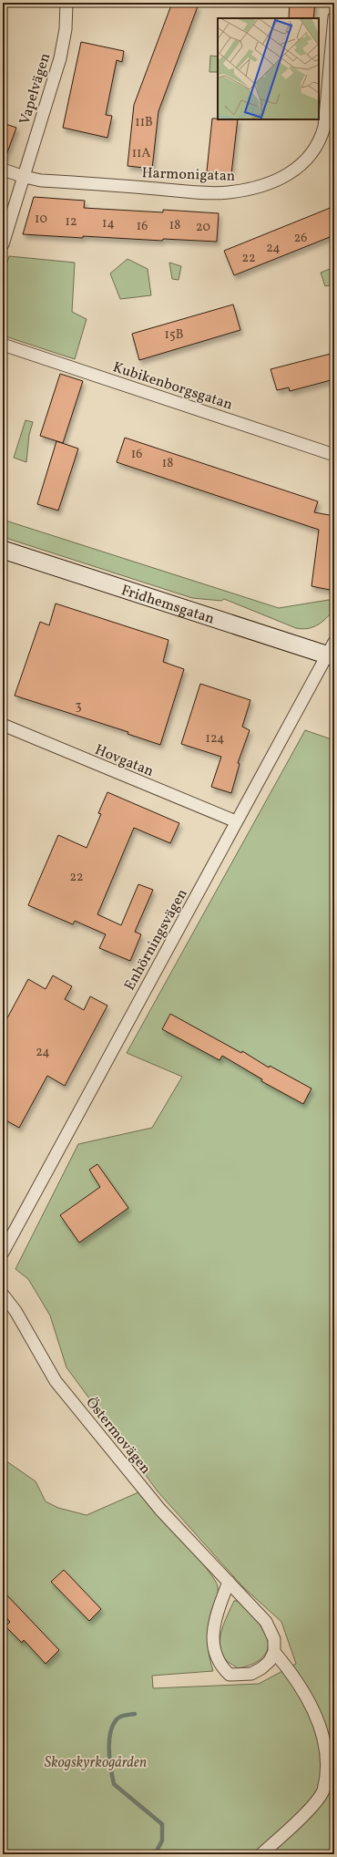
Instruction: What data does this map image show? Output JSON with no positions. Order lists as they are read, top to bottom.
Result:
{
  "streets": {
    "street": [
      "Vapelvägen",
      "Harmonigatan",
      "Kubikenborgsgatan",
      "Fridhemsgatan",
      "Hovgatan",
      "Enhörningsvägen",
      "Östermovägen"
    ]
  },
  "crossings": [
    ["Vapelvägen", "Harmonigatan"],
    ["Fridhemsgatan", "Enhörningsvägen"],
    ["Hovgatan", "Enhörningsvägen"]
  ],
  "parks": ["Skogskyrkogården"],
  "house_numbers": [
    "11B",
    "11A",
    "10",
    "12",
    "14",
    "18",
    "16",
    "20",
    "26",
    "24",
    "22",
    "15B",
    "16",
    "18",
    "3",
    "124",
    "22",
    "24"
  ]
}
